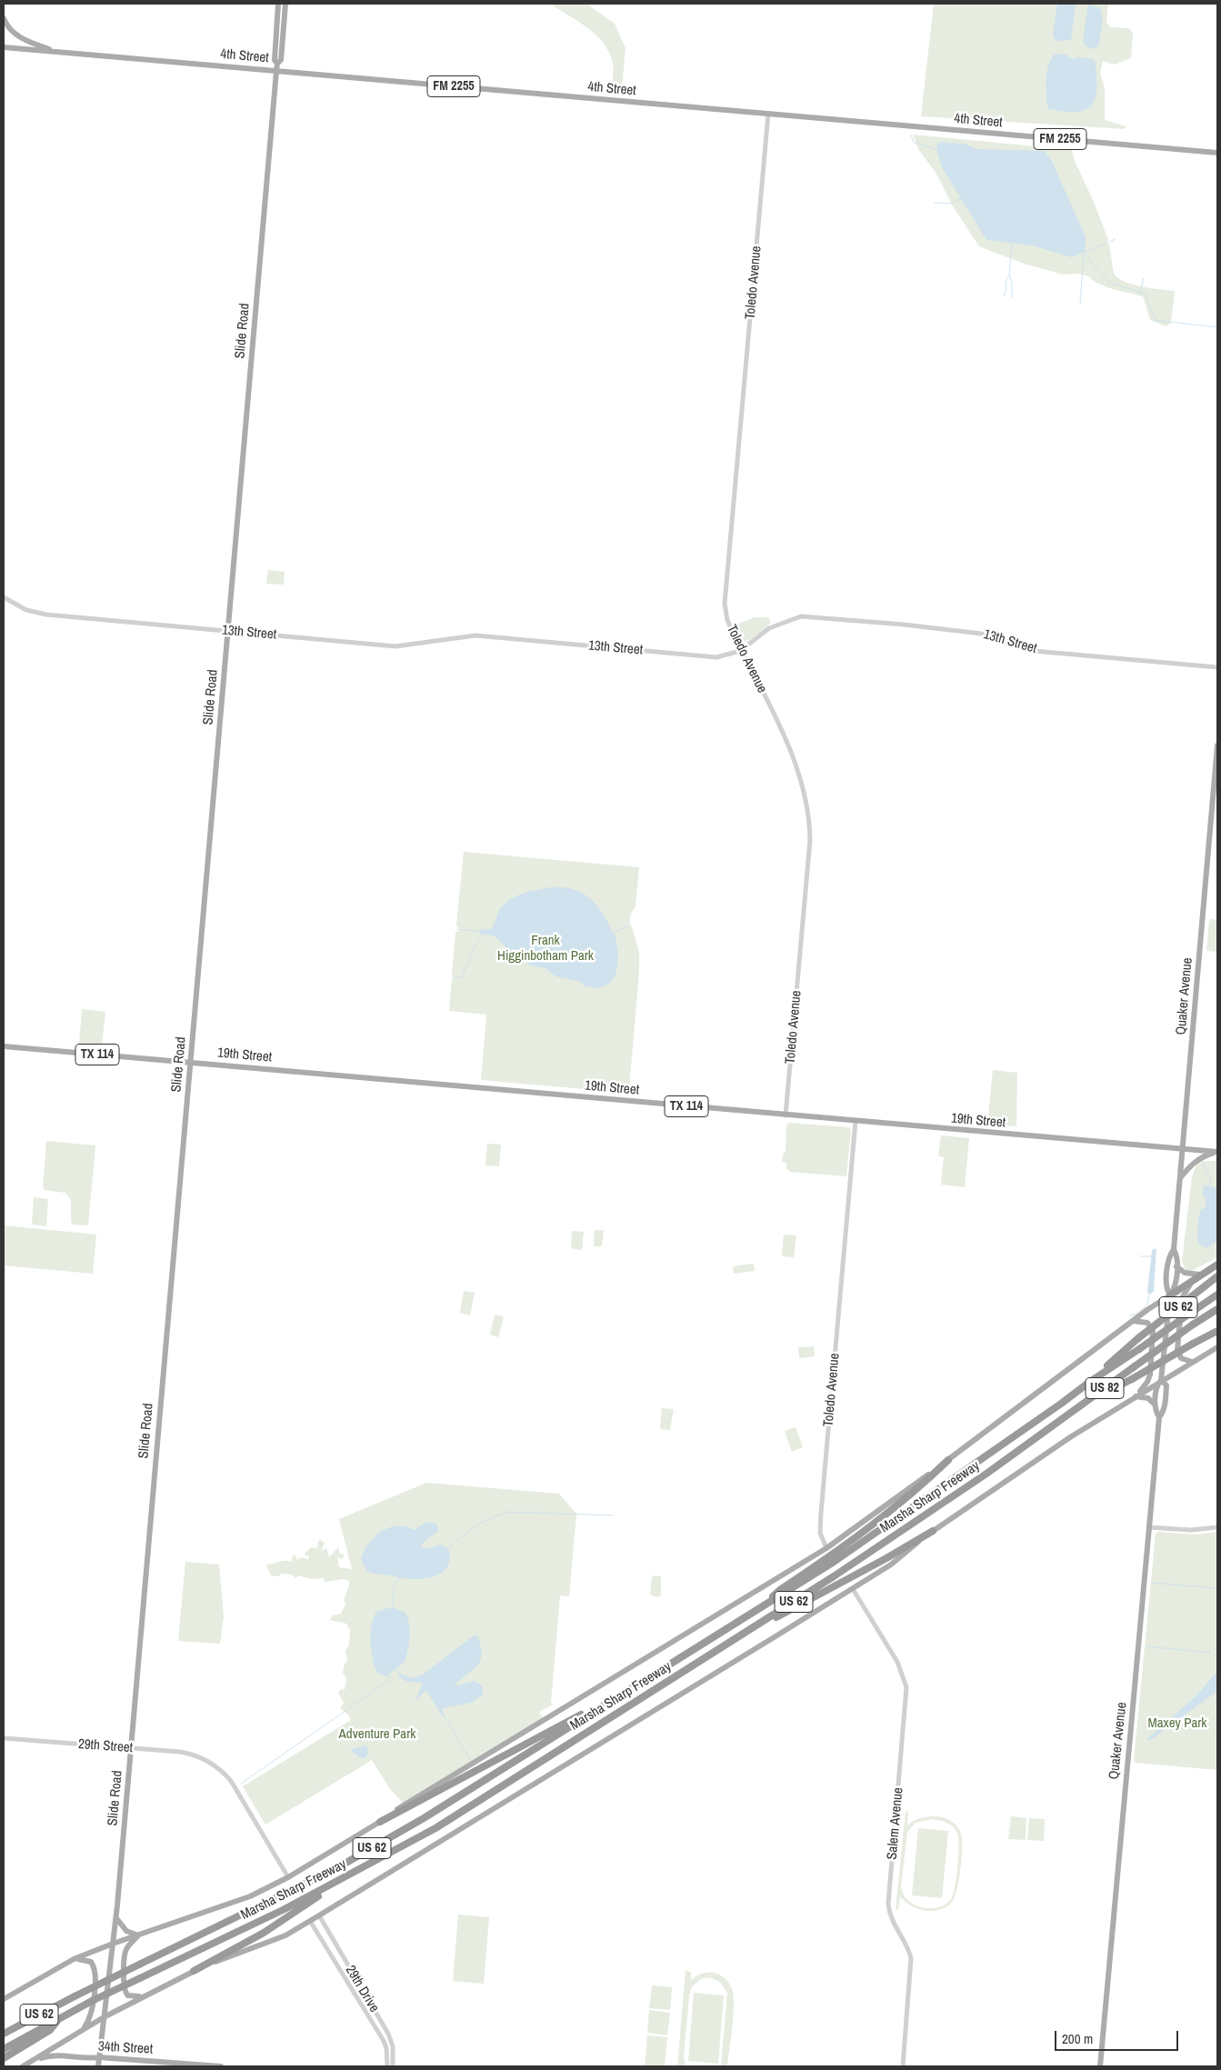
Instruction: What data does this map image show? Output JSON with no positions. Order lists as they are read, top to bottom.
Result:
{
  "streets": {
    "highway": ["US 62", "US 82", "Marsha Sharp Freeway"],
    "main road": [
      "4th Street",
      "FM 2255",
      "Slide Road",
      "Quaker Avenue",
      "TX 114",
      "19th Street",
      "34th Street"
    ],
    "street": [
      "Toledo Avenue",
      "13th Street",
      "29th Street",
      "Salem Avenue",
      "29th Drive"
    ]
  },
  "crossings": [
    ["4th Street", "Toledo Avenue"],
    ["4th Street", "Slide Road"],
    ["Toledo Avenue", "13th Street"],
    ["Toledo Avenue", "19th Street"],
    ["Toledo Avenue", "Marsha Sharp Freeway"],
    ["Slide Road", "13th Street"],
    ["Slide Road", "19th Street"],
    ["Slide Road", "Marsha Sharp Freeway"],
    ["Slide Road", "29th Street"],
    ["Slide Road", "34th Street"],
    ["Quaker Avenue", "19th Street"],
    ["Quaker Avenue", "Marsha Sharp Freeway"],
    ["US 62", "Marsha Sharp Freeway"],
    ["Marsha Sharp Freeway", "29th Street"],
    ["Marsha Sharp Freeway", "Salem Avenue"],
    ["Marsha Sharp Freeway", "29th Drive"],
    ["Marsha Sharp Freeway", "34th Street"]
  ],
  "parks": ["Frank Higginbotham Park", "Maxey Park", "Adventure Park"],
  "scale_bar": "200 m"
}
